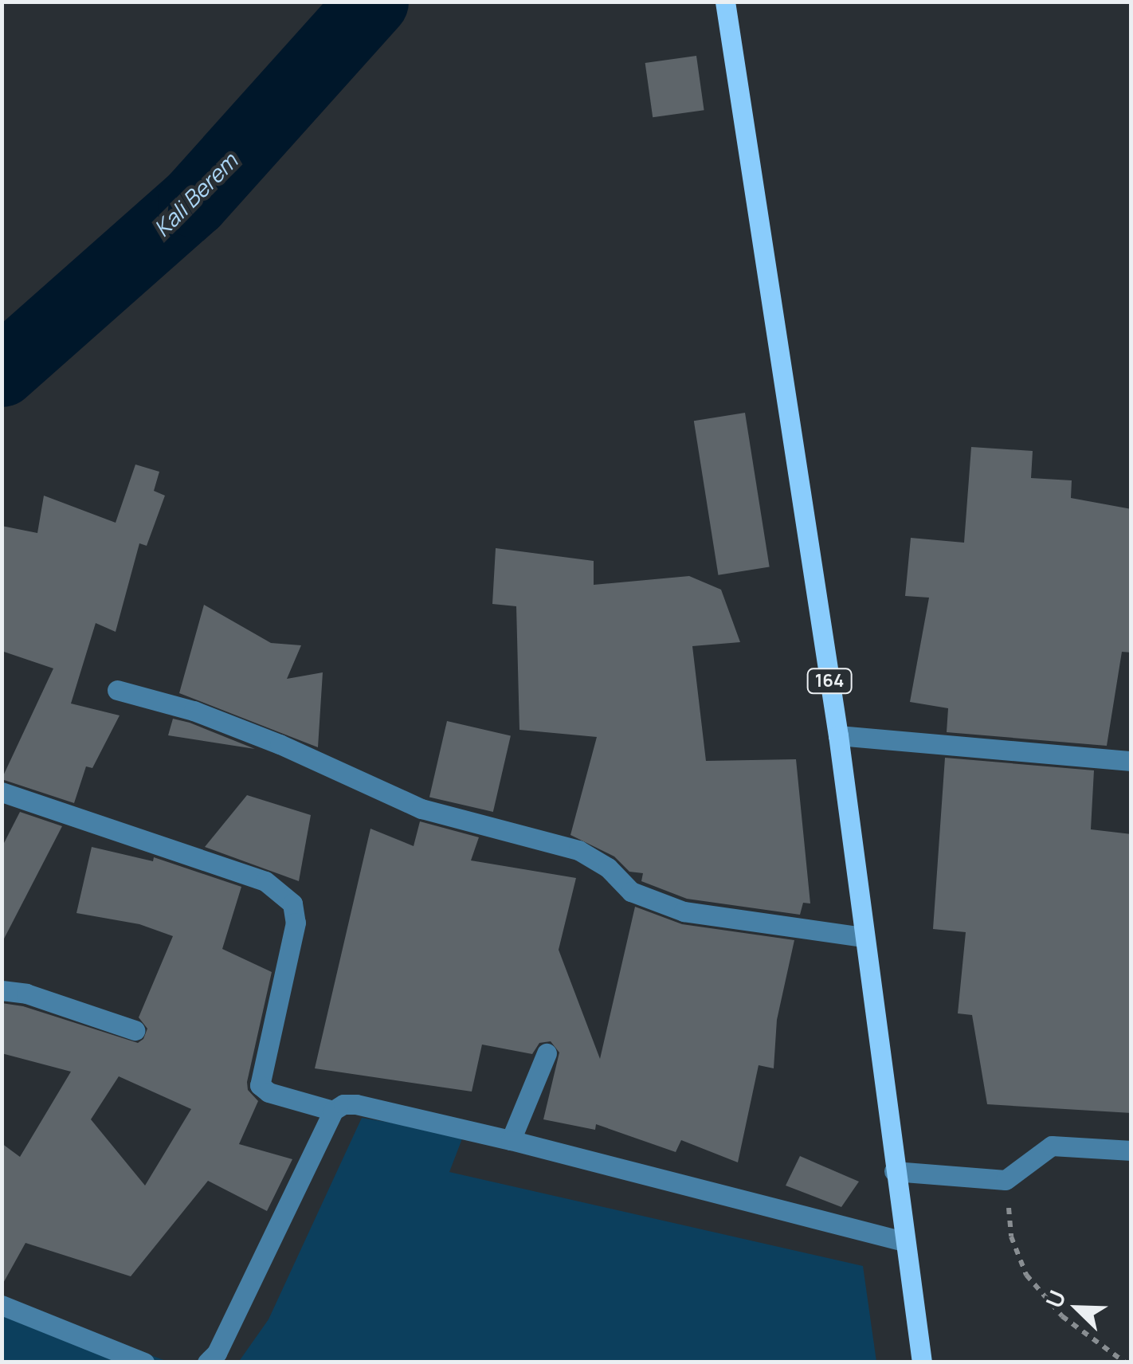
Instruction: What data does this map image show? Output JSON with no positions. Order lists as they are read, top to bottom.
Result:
{
  "streets": {
    "main road": ["164"]
  },
  "water": ["Kali Berem"],
  "north": "top left"
}
